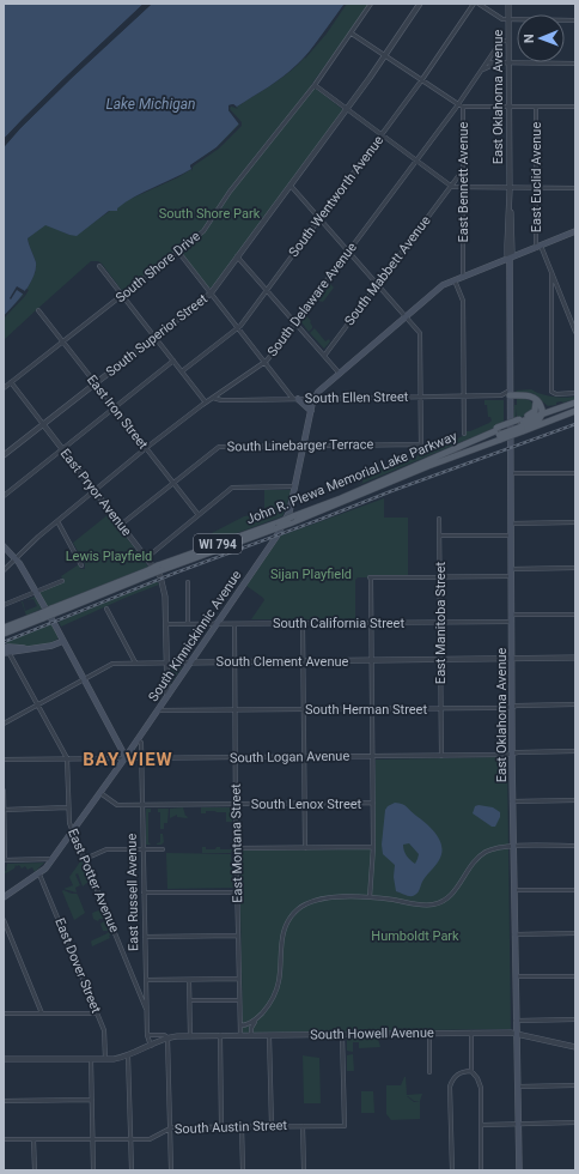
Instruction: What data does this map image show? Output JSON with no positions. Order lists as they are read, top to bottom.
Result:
{
  "streets": {
    "main road": [
      "East Oklahoma Avenue",
      "John R. Plewa Memorial Lake Parkway",
      "WI 794",
      "South Kinnickinnic Avenue"
    ],
    "street": [
      "East Euclid Avenue",
      "East Bennett Avenue",
      "South Wentworth Avenue",
      "South Shore Drive",
      "South Mabbett Avenue",
      "South Delaware Avenue",
      "South Superior Street",
      "South Ellen Street",
      "East Iron Street",
      "South Linebarger Terrace",
      "East Pryor Avenue",
      "South California Street",
      "East Manitoba Street",
      "South Clement Avenue",
      "South Herman Street",
      "South Logan Avenue",
      "South Lenox Street",
      "East Montana Street",
      "East Potter Avenue",
      "East Russell Avenue",
      "East Dover Street",
      "South Howell Avenue",
      "South Austin Street"
    ]
  },
  "crossings": [
    ["East Oklahoma Avenue", "South Delaware Avenue"],
    ["East Oklahoma Avenue", "South Ellen Street"],
    ["East Oklahoma Avenue", "South California Street"],
    ["East Oklahoma Avenue", "South Kinnickinnic Avenue"],
    ["East Oklahoma Avenue", "South Clement Avenue"],
    ["East Oklahoma Avenue", "South Herman Street"],
    ["East Oklahoma Avenue", "South Logan Avenue"],
    ["East Oklahoma Avenue", "South Howell Avenue"],
    ["East Euclid Avenue", "South Kinnickinnic Avenue"],
    ["East Bennett Avenue", "South Wentworth Avenue"],
    ["East Bennett Avenue", "South Shore Drive"],
    ["East Bennett Avenue", "South Mabbett Avenue"],
    ["East Bennett Avenue", "South Delaware Avenue"],
    ["East Bennett Avenue", "South Superior Street"],
    ["East Bennett Avenue", "South Kinnickinnic Avenue"],
    ["South Shore Drive", "East Iron Street"],
    ["South Shore Drive", "East Pryor Avenue"],
    ["South Delaware Avenue", "South Ellen Street"],
    ["South Delaware Avenue", "East Iron Street"],
    ["South Delaware Avenue", "East Pryor Avenue"],
    ["South Superior Street", "East Iron Street"],
    ["South Superior Street", "East Pryor Avenue"],
    ["South Ellen Street", "South Linebarger Terrace"],
    ["South Ellen Street", "South Kinnickinnic Avenue"],
    ["East Iron Street", "South Linebarger Terrace"],
    ["South Linebarger Terrace", "East Pryor Avenue"],
    ["South Linebarger Terrace", "South Kinnickinnic Avenue"],
    ["East Pryor Avenue", "South California Street"],
    ["East Pryor Avenue", "South Kinnickinnic Avenue"],
    ["East Pryor Avenue", "South Clement Avenue"],
    ["South California Street", "East Manitoba Street"],
    ["South California Street", "South Kinnickinnic Avenue"],
    ["South California Street", "East Montana Street"],
    ["East Manitoba Street", "South Clement Avenue"],
    ["East Manitoba Street", "South Herman Street"],
    ["East Manitoba Street", "South Logan Avenue"],
    ["South Kinnickinnic Avenue", "South Clement Avenue"],
    ["South Kinnickinnic Avenue", "South Herman Street"],
    ["South Kinnickinnic Avenue", "South Logan Avenue"],
    ["South Kinnickinnic Avenue", "South Lenox Street"],
    ["South Kinnickinnic Avenue", "East Potter Avenue"],
    ["South Kinnickinnic Avenue", "East Russell Avenue"],
    ["South Kinnickinnic Avenue", "East Dover Street"],
    ["South Clement Avenue", "East Montana Street"],
    ["South Clement Avenue", "East Potter Avenue"],
    ["South Herman Street", "East Montana Street"],
    ["South Logan Avenue", "East Montana Street"],
    ["South Logan Avenue", "East Potter Avenue"],
    ["South Logan Avenue", "East Russell Avenue"],
    ["South Lenox Street", "East Montana Street"],
    ["South Lenox Street", "East Russell Avenue"],
    ["East Montana Street", "South Howell Avenue"],
    ["East Potter Avenue", "East Russell Avenue"],
    ["East Russell Avenue", "South Howell Avenue"],
    ["East Dover Street", "South Howell Avenue"],
    ["South Howell Avenue", "South Austin Street"]
  ],
  "districts": ["BAY VIEW"],
  "water": ["Lake Michigan"],
  "parks": [
    "South Shore Park",
    "Lewis Playfield",
    "Sijan Playfield",
    "Humboldt Park"
  ],
  "north": "left"
}
